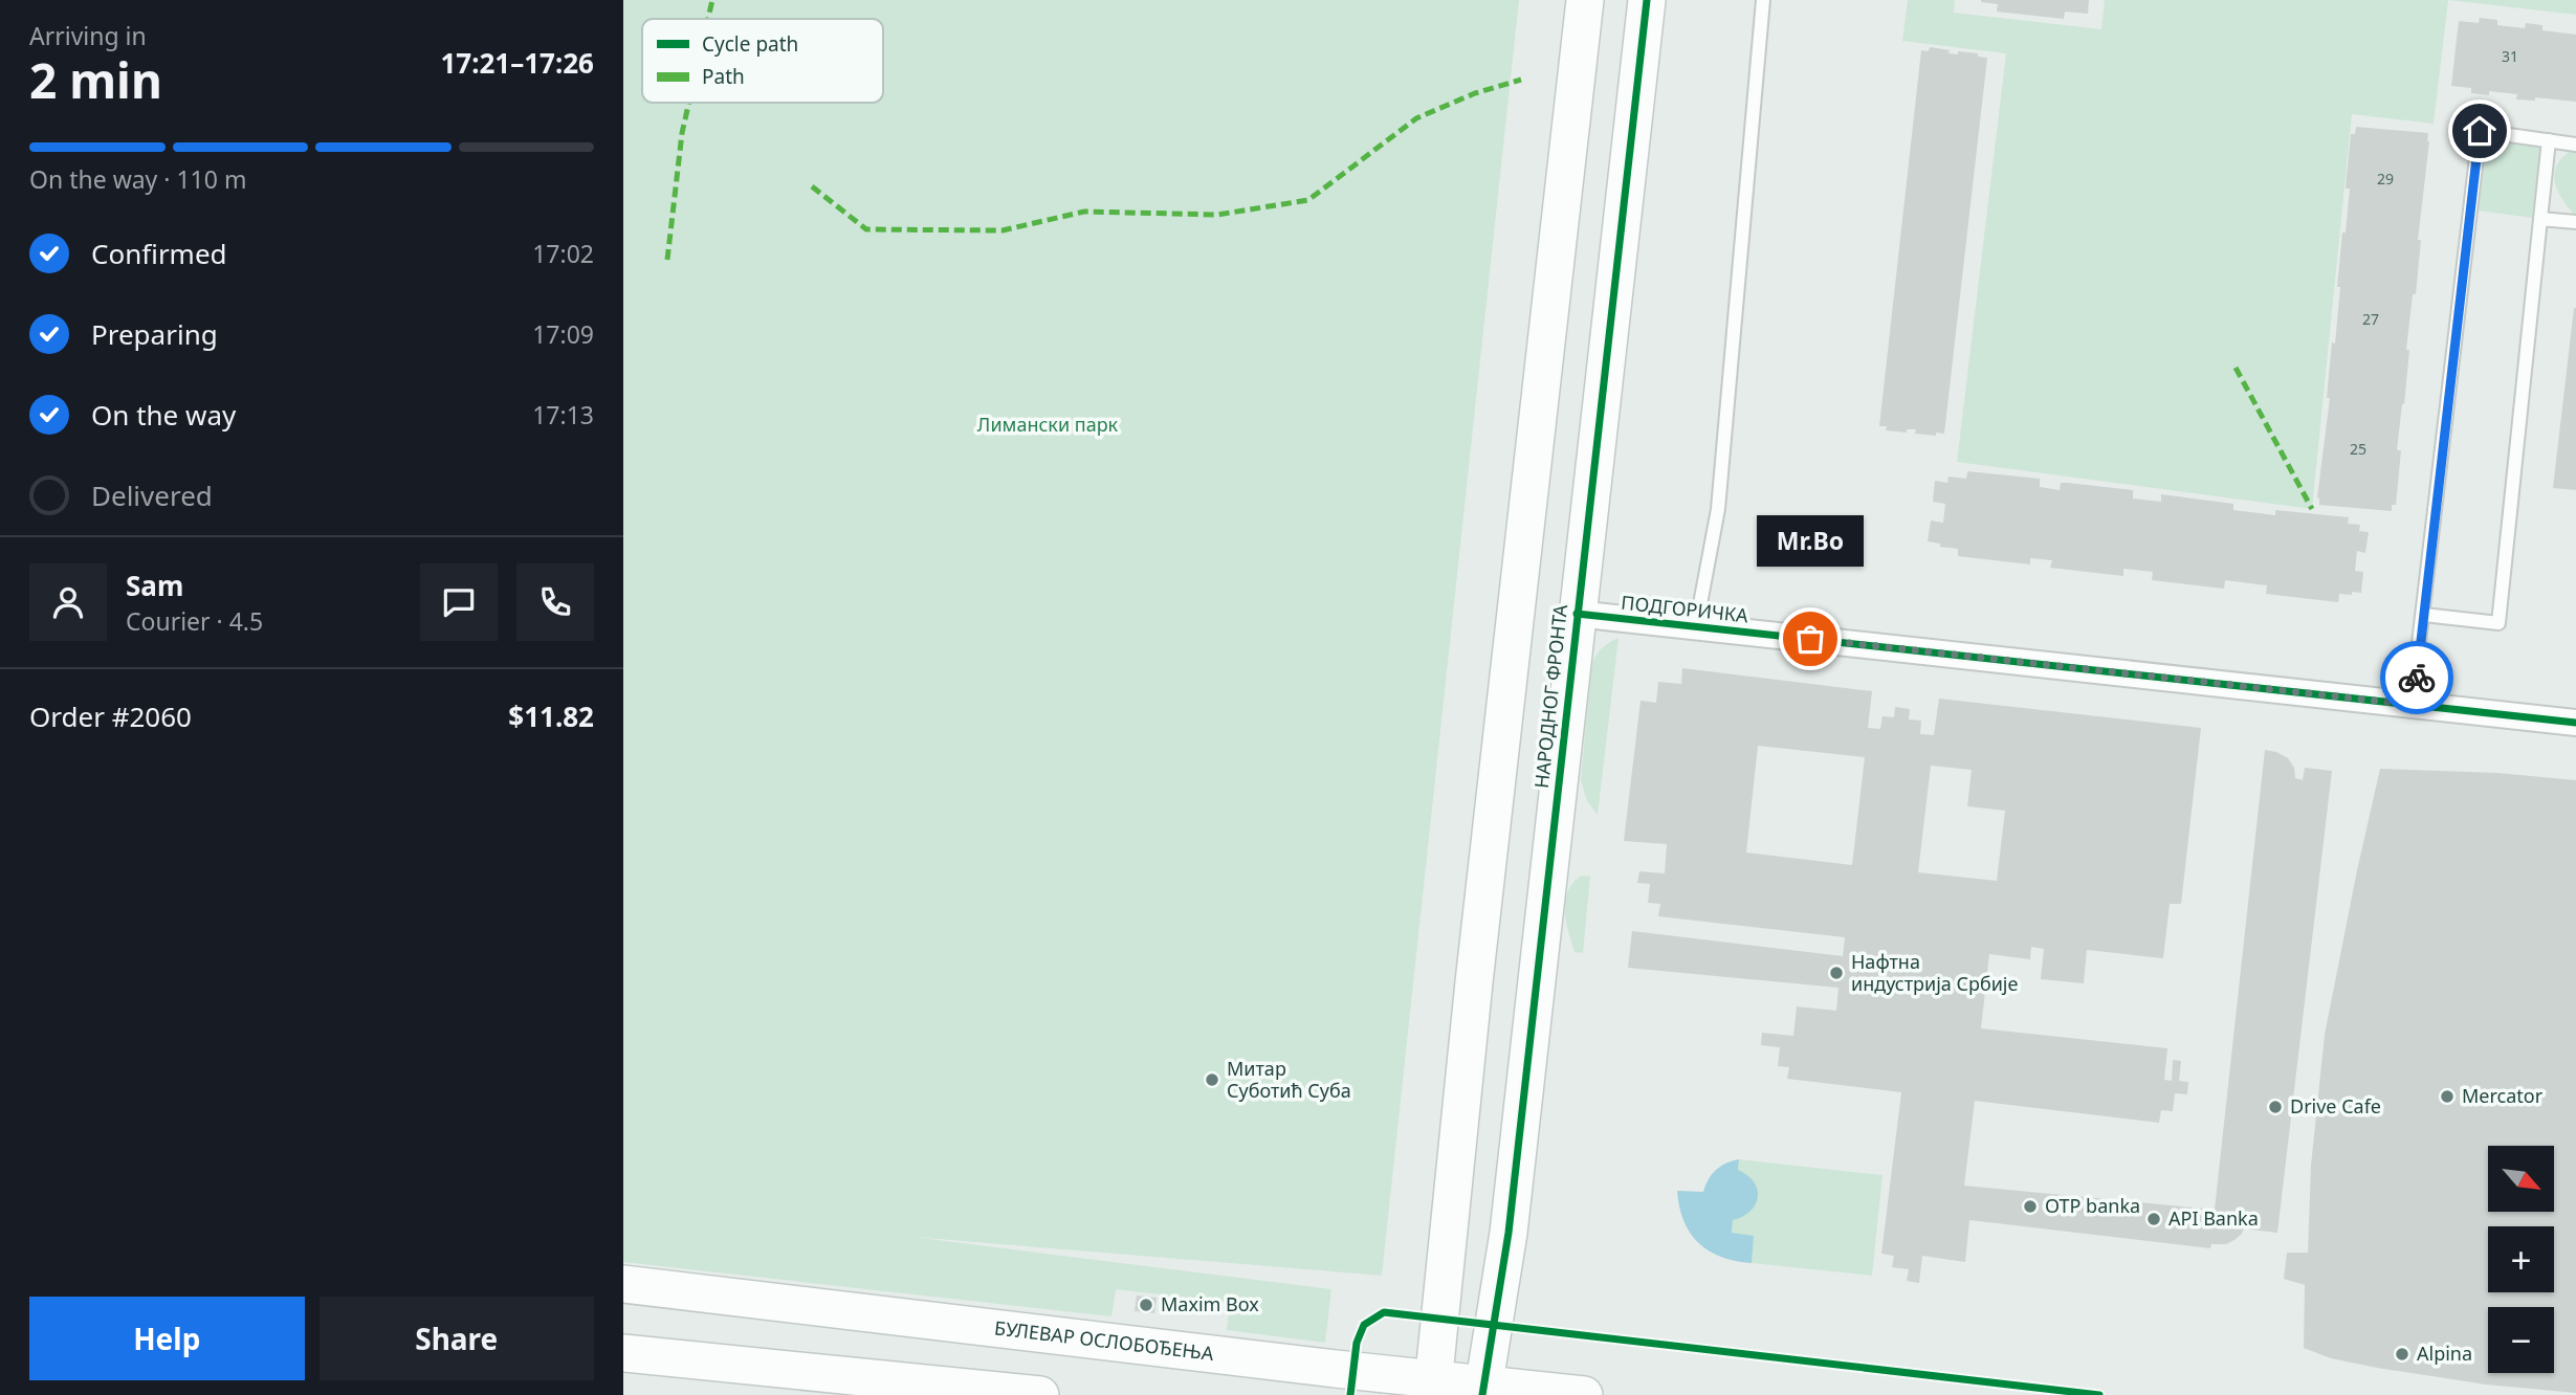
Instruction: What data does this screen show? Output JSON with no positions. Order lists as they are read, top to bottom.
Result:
{
  "streets": {
    "street": ["ПОДГОРИЧКА", "НАРОДНОГ ФРОНТА", "БУЛЕВАР ОСЛОБОЂЕЊА"]
  },
  "crossings": [
    ["ПОДГОРИЧКА", "НАРОДНОГ ФРОНТА"],
    ["НАРОДНОГ ФРОНТА", "БУЛЕВАР ОСЛОБОЂЕЊА"]
  ],
  "parks": ["Лимански парк"],
  "places": [
    "Mr.Bo",
    "Нафтна индустрија Србије",
    "Митар Суботић Суба",
    "Mercator",
    "Drive Cafe",
    "OTP banka",
    "API Banka",
    "Maxim Box",
    "Alpina"
  ],
  "house_numbers": [
    "31",
    "29",
    "27",
    "25"
  ],
  "legend": ["Cycle path", "Path"],
  "north": "bottom right",
  "page": {
    "heading": ["2 min", "Arriving in", "17:21–17:26"],
    "panel": [
      "Sam",
      "Courier · 4.5",
      "Order #2060",
      "$11.82"
    ],
    "bar": "On the way · 110 m",
    "list": [
      ["Confirmed", "17:02"],
      ["Preparing", "17:09"],
      ["On the way", "17:13"],
      "Delivered"
    ],
    "bubble": "Mr.Bo",
    "map_buttons": ["+", "−"],
    "buttons": ["Help", "Share"]
  }
}
